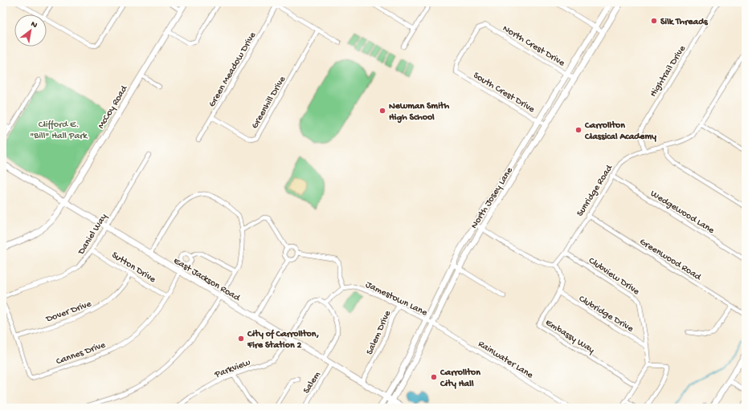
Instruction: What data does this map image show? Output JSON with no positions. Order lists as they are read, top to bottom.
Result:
{
  "streets": {
    "main road": ["McCoy Road", "North Josey Lane", "East Jackson Road"],
    "street": [
      "North Crest Drive",
      "Green Meadow Drive",
      "Hightrail Drive",
      "South Crest Drive",
      "Greenhill Drive",
      "Sunridge Road",
      "Wedgewood Lane",
      "Daniel Way",
      "Greenwood Road",
      "Sutton Drive",
      "Clubview Drive",
      "Jamestown Lane",
      "Dover Drive",
      "Clubridge Drive",
      "Salem Drive",
      "Embassy Way",
      "Cannes Drive",
      "Rainwater Lane",
      "Parkview",
      "Salem"
    ]
  },
  "crossings": [
    ["North Crest Drive", "South Crest Drive"],
    ["North Crest Drive", "North Josey Lane"],
    ["Green Meadow Drive", "Greenhill Drive"],
    ["Hightrail Drive", "Sunridge Road"],
    ["South Crest Drive", "North Josey Lane"],
    ["McCoy Road", "East Jackson Road"],
    ["Sunridge Road", "Wedgewood Lane"],
    ["Sunridge Road", "Greenwood Road"],
    ["Sunridge Road", "Clubview Drive"],
    ["Sunridge Road", "Embassy Way"],
    ["North Josey Lane", "East Jackson Road"],
    ["North Josey Lane", "Jamestown Lane"],
    ["North Josey Lane", "Rainwater Lane"],
    ["Daniel Way", "Sutton Drive"],
    ["Daniel Way", "East Jackson Road"],
    ["Sutton Drive", "Dover Drive"],
    ["Sutton Drive", "Cannes Drive"],
    ["Clubview Drive", "Clubridge Drive"],
    ["East Jackson Road", "Salem Drive"],
    ["East Jackson Road", "Cannes Drive"],
    ["East Jackson Road", "Parkview"],
    ["East Jackson Road", "Salem"],
    ["Jamestown Lane", "Salem Drive"],
    ["Jamestown Lane", "Rainwater Lane"],
    ["Dover Drive", "Cannes Drive"],
    ["Clubridge Drive", "Embassy Way"]
  ],
  "parks": ["Clifford E. \"Bill\" Hall Park"],
  "places": [
    "Silk Threads",
    "Newman Smith High School",
    "Carrollton Classical Academy",
    "City of Carrollton, Fire Station 2",
    "Carrollton City Hall"
  ],
  "north": "top right"
}
